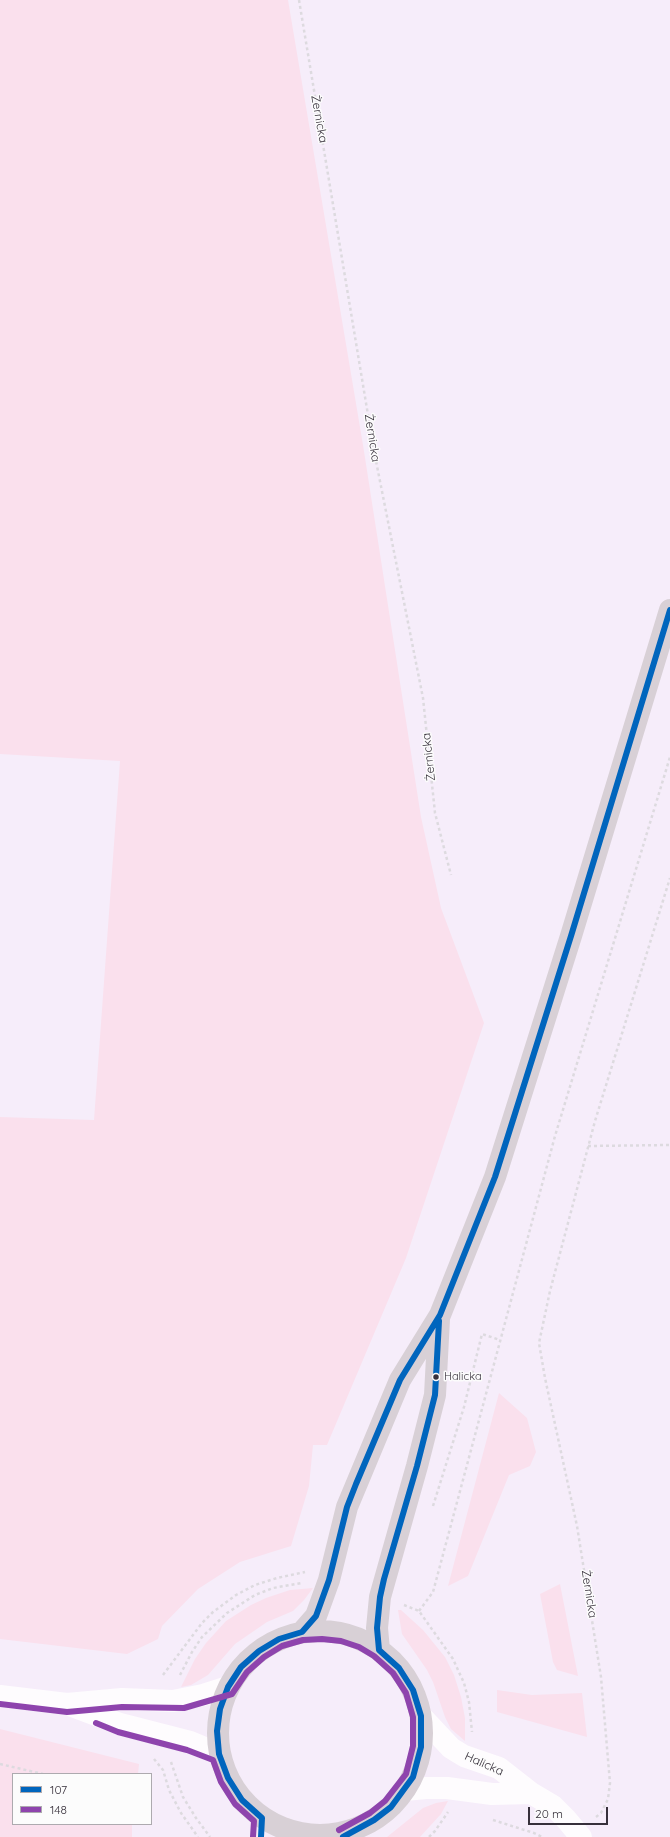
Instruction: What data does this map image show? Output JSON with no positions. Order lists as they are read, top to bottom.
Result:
{
  "streets": {
    "street": ["Halicka"],
    "path": ["Żernicka"]
  },
  "crossings": [
    ["Żernicka", "Halicka"]
  ],
  "places": ["Halicka"],
  "lines": ["transit line 107", "transit line 148"],
  "legend": ["107", "148"],
  "scale_bar": "20 m"
}
